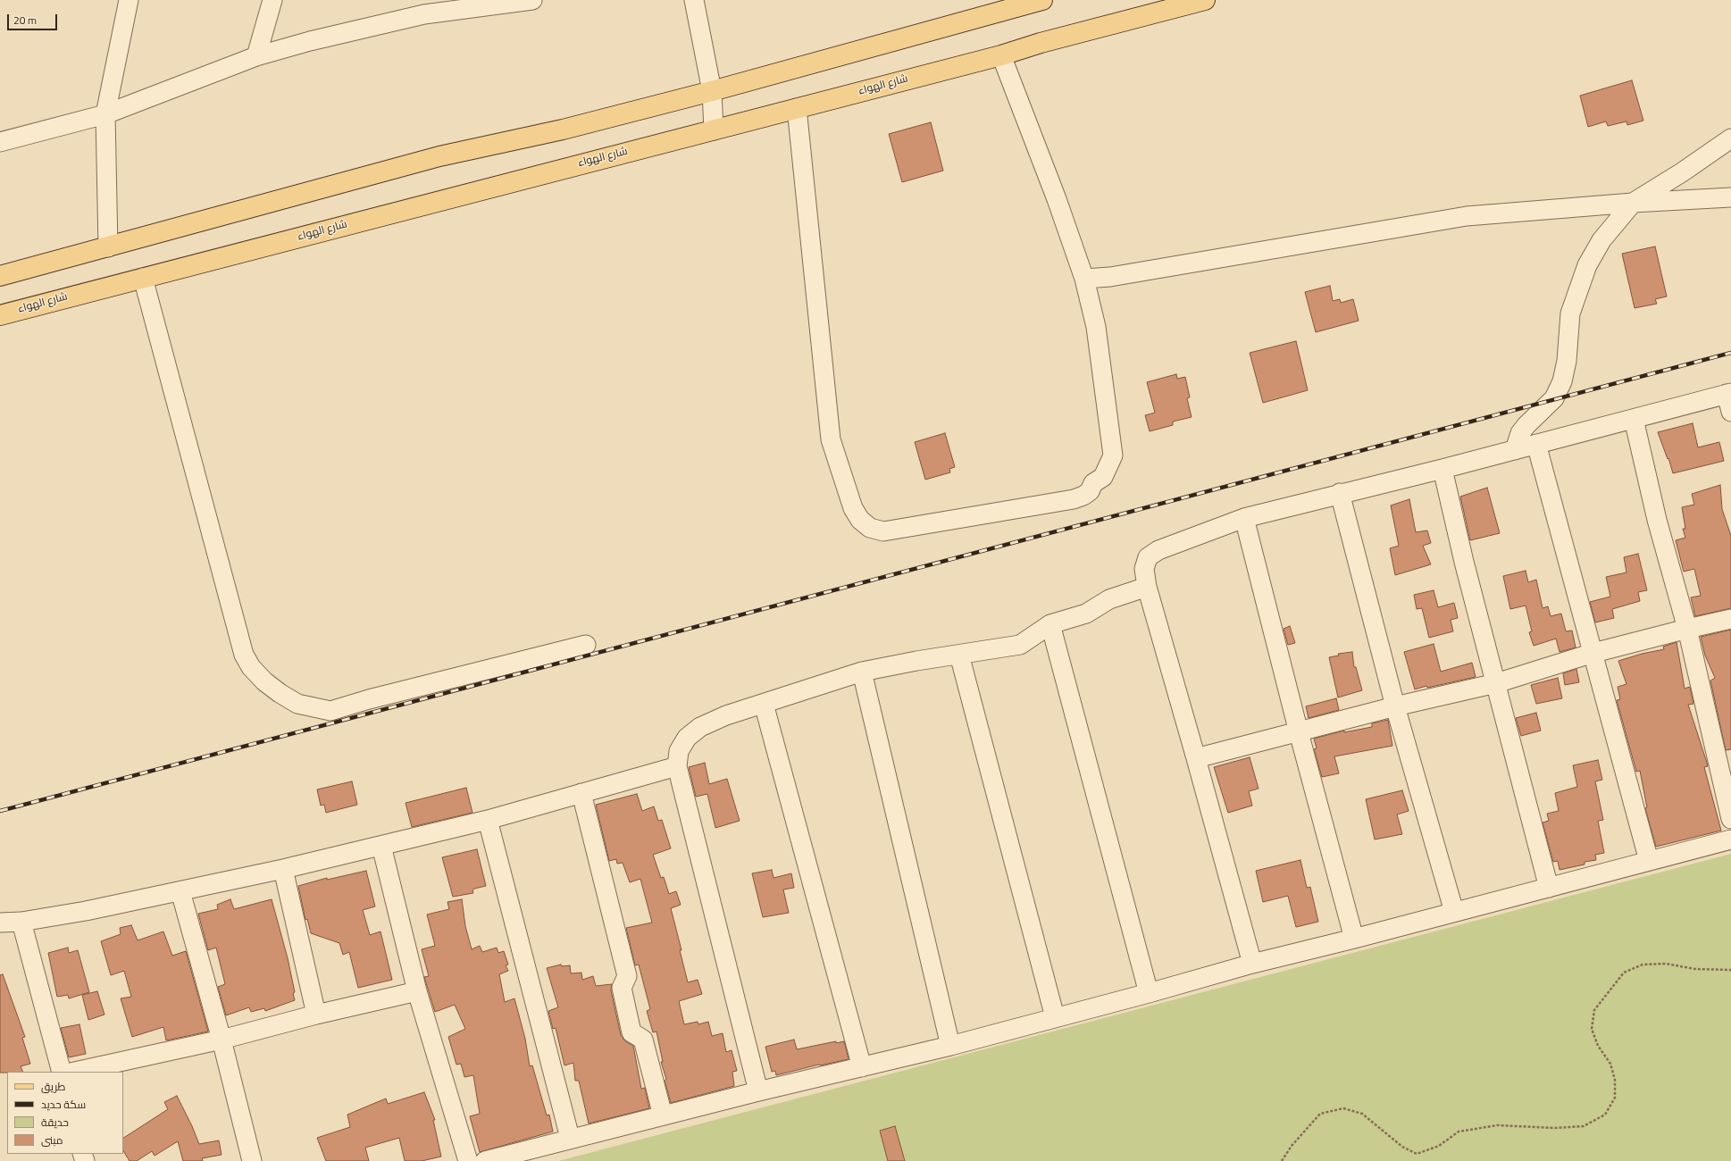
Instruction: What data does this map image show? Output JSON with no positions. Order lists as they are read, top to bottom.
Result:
{
  "streets": {
    "main road": ["شارع الهواء"]
  },
  "legend": [
    "طريق",
    "سكة حديد",
    "حديقة",
    "مبنى"
  ],
  "scale_bar": "20 m"
}
